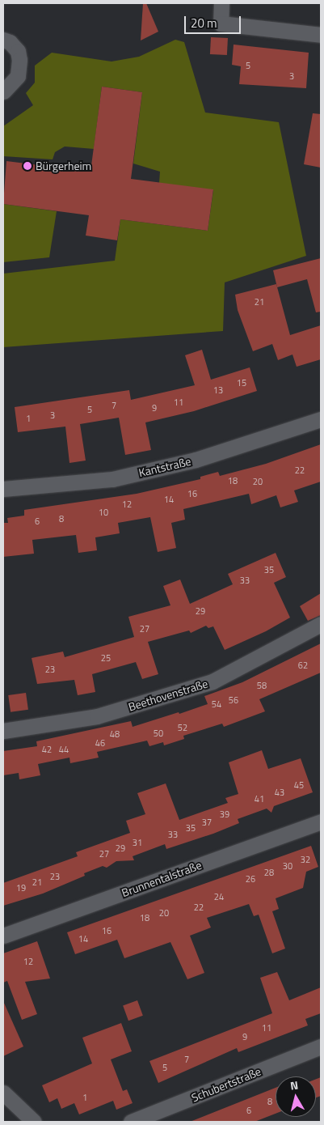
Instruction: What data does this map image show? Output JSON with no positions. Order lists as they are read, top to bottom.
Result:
{
  "streets": {
    "street": [
      "Kantstraße",
      "Beethovenstraße",
      "Brunnentalstraße",
      "Schubertstraße"
    ]
  },
  "places": ["Bürgerheim"],
  "house_numbers": [
    "5",
    "3",
    "21",
    "15",
    "13",
    "11",
    "7",
    "9",
    "5",
    "3",
    "1",
    "22",
    "18",
    "20",
    "16",
    "14",
    "12",
    "10",
    "8",
    "6",
    "35",
    "33",
    "29",
    "27",
    "25",
    "62",
    "23",
    "58",
    "56",
    "54",
    "52",
    "50",
    "48",
    "46",
    "42",
    "44",
    "45",
    "43",
    "41",
    "39",
    "37",
    "35",
    "33",
    "31",
    "29",
    "27",
    "32",
    "30",
    "28",
    "23",
    "26",
    "21",
    "19",
    "24",
    "22",
    "20",
    "18",
    "16",
    "14",
    "12",
    "11",
    "9",
    "7",
    "5",
    "1",
    "8",
    "6"
  ],
  "scale_bar": "20 m",
  "north": "top"
}
